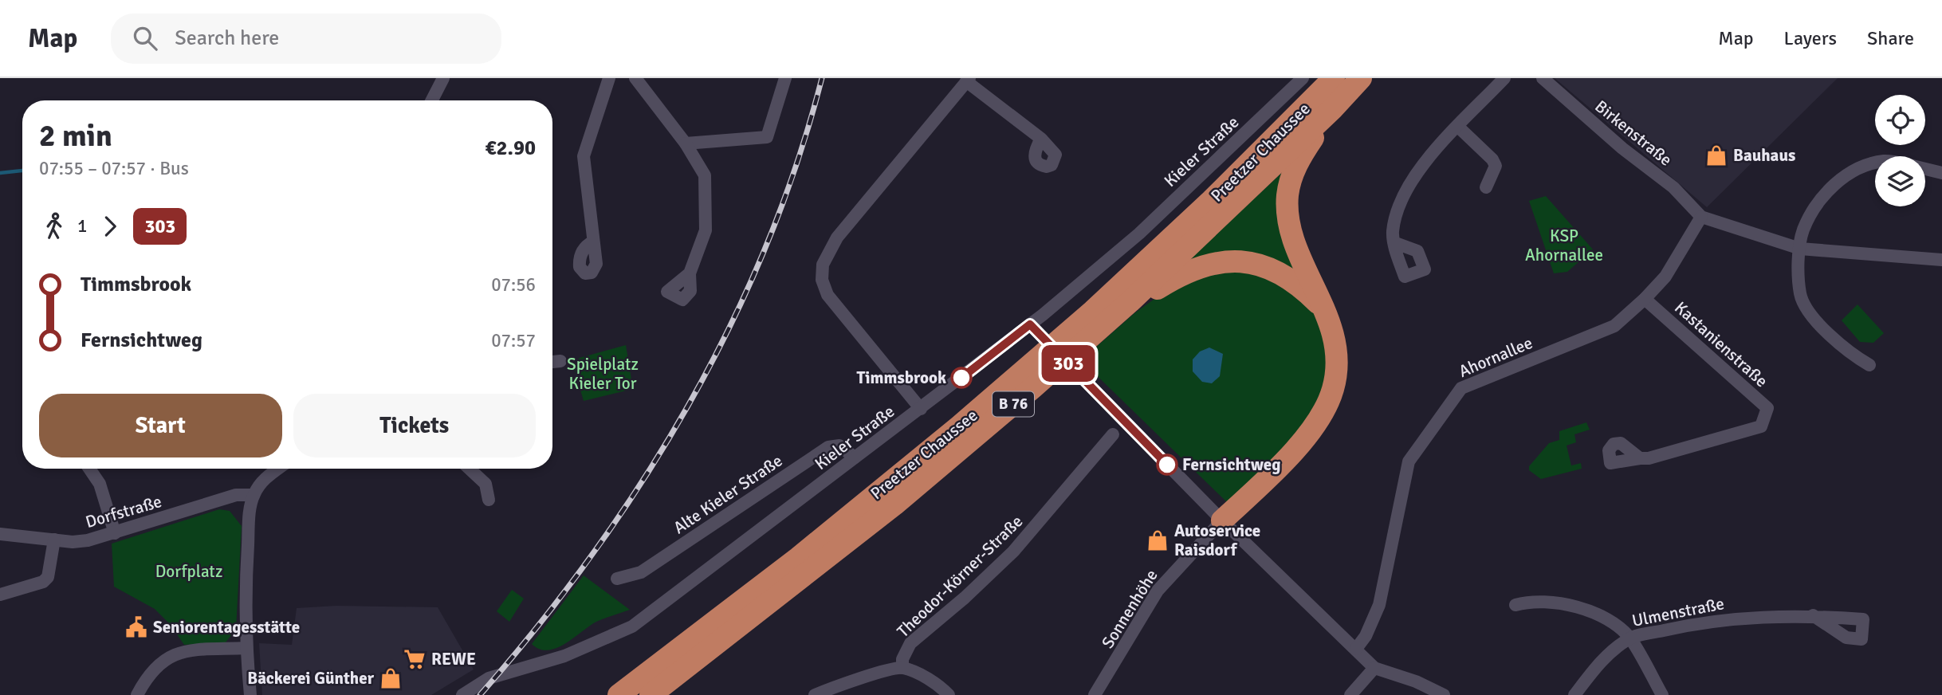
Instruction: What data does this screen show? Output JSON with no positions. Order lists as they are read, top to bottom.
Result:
{
  "streets": {
    "highway": ["Preetzer Chaussee", "B 76"],
    "street": [
      "Birkenstraße",
      "Kieler Straße",
      "Kastanienstraße",
      "Ahornallee",
      "Alte Kieler Straße",
      "Dorfstraße",
      "Theodor-Körner-Straße",
      "Sonnenhöhe",
      "Ulmenstraße"
    ]
  },
  "crossings": [
    ["Birkenstraße", "Ahornallee"],
    ["Kieler Straße", "Alte Kieler Straße"],
    ["Preetzer Chaussee", "B 76"],
    ["Kastanienstraße", "Ahornallee"],
    ["B 76", "Sonnenhöhe"]
  ],
  "parks": ["KSP Ahornallee", "Spielplatz Kieler Tor", "Dorfplatz"],
  "places": {
    "shop": ["Bauhaus", "Autoservice Raisdorf", "Bäckerei Günther"],
    "other": ["Timmsbrook", "Fernsichtweg"],
    "public building": ["Seniorentagesstätte"],
    "supermarket": ["REWE"]
  },
  "lines": ["bus line 303"],
  "page": {
    "header": "Map",
    "search": "Search here",
    "nav": ["Map", "Layers", "Share"],
    "on_map": "303",
    "heading": ["2 min", "07:55 – 07:57 · Bus", "€2.90"],
    "legs": ["1", "303"],
    "list": [
      {
        "name": "Timmsbrook",
        "value": "07:56"
      },
      {
        "name": "Fernsichtweg",
        "value": "07:57"
      }
    ],
    "buttons": ["Start", "Tickets"]
  }
}
